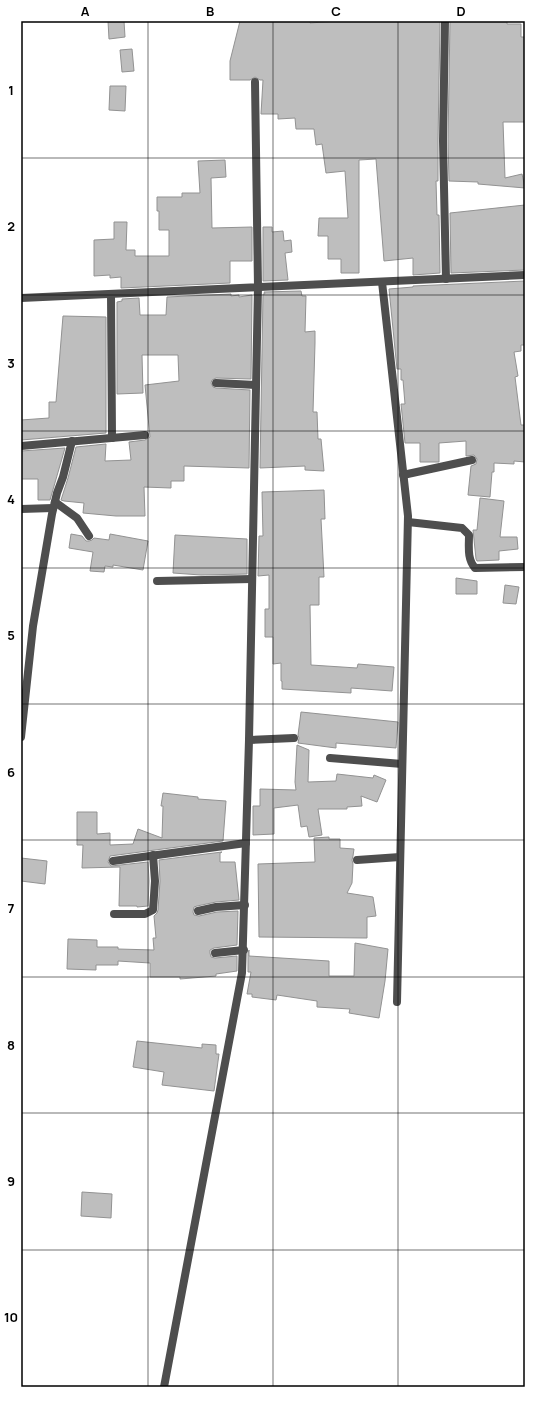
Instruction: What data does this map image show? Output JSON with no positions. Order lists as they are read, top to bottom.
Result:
{
  "grid": {
    "columns": [
      "A",
      "B",
      "C",
      "D"
    ],
    "rows": [
      "1",
      "2",
      "3",
      "4",
      "5",
      "6",
      "7",
      "8",
      "9",
      "10"
    ]
  }
}
